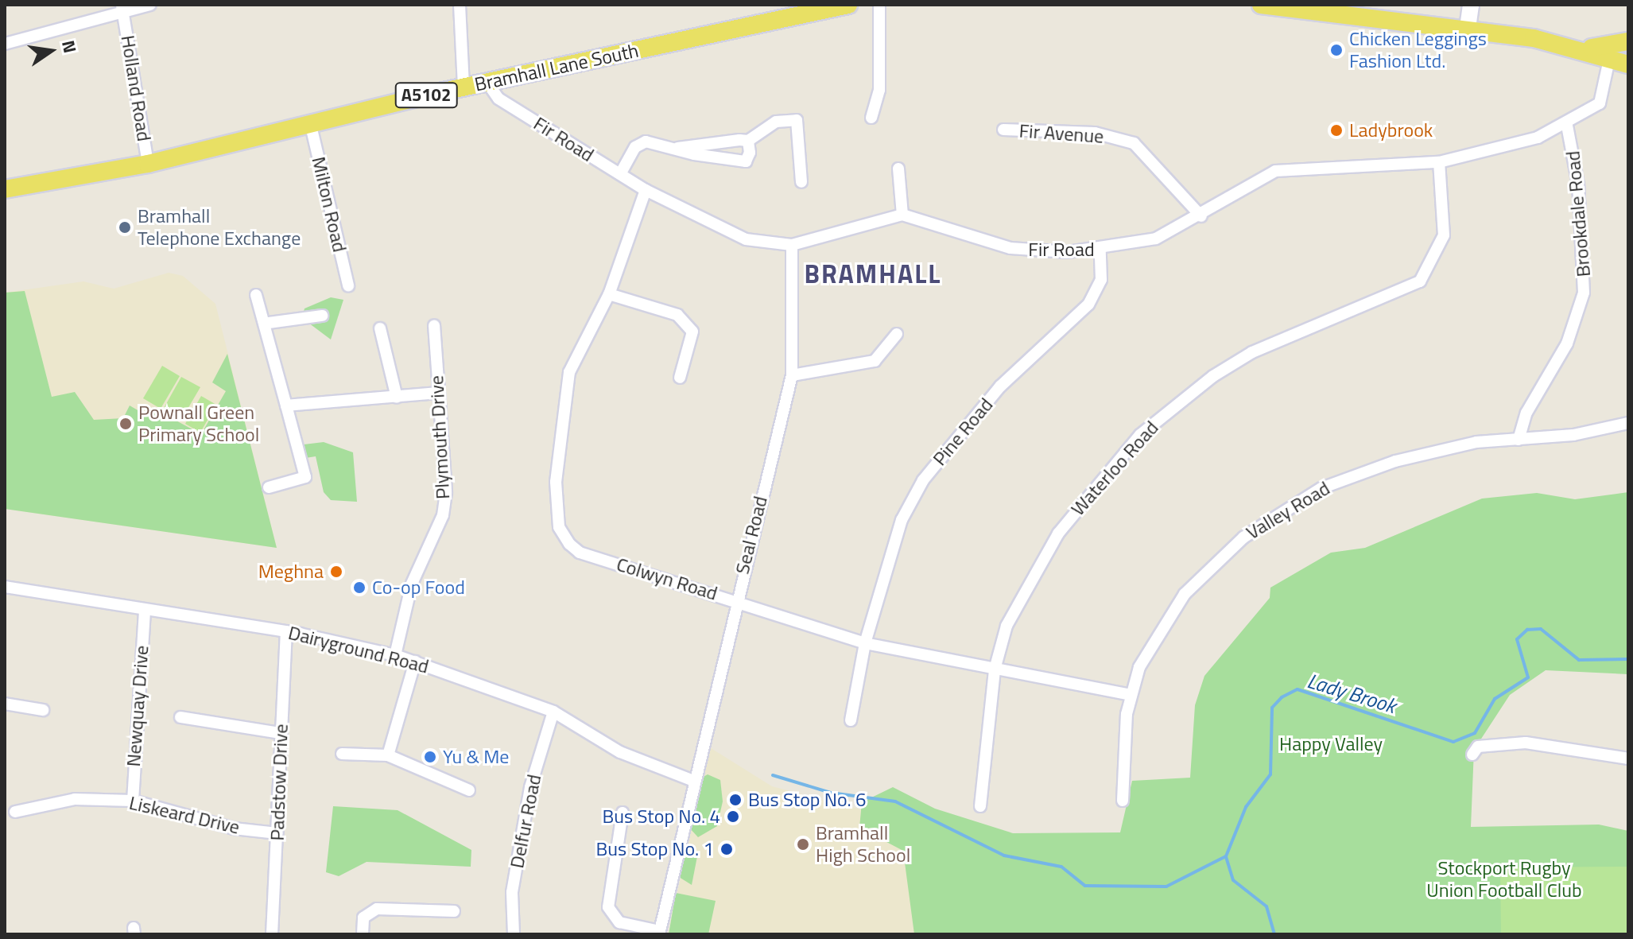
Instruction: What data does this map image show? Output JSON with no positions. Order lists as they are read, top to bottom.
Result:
{
  "streets": {
    "main road": ["Bramhall Lane South", "A5102"],
    "street": [
      "Holland Road",
      "Fir Avenue",
      "Fir Road",
      "Milton Road",
      "Brookdale Road",
      "Pine Road",
      "Plymouth Drive",
      "Waterloo Road",
      "Valley Road",
      "Seal Road",
      "Colwyn Road",
      "Dairyground Road",
      "Newquay Drive",
      "Padstow Drive",
      "Liskeard Drive",
      "Delfur Road"
    ]
  },
  "crossings": [
    ["Bramhall Lane South", "Holland Road"],
    ["Bramhall Lane South", "Fir Road"],
    ["Bramhall Lane South", "Milton Road"],
    ["Fir Avenue", "Fir Road"],
    ["Fir Road", "Brookdale Road"],
    ["Fir Road", "Pine Road"],
    ["Fir Road", "Waterloo Road"],
    ["Fir Road", "Seal Road"],
    ["Fir Road", "Colwyn Road"],
    ["Brookdale Road", "Valley Road"],
    ["Pine Road", "Colwyn Road"],
    ["Plymouth Drive", "Dairyground Road"],
    ["Waterloo Road", "Colwyn Road"],
    ["Valley Road", "Colwyn Road"],
    ["Seal Road", "Colwyn Road"],
    ["Seal Road", "Dairyground Road"],
    ["Dairyground Road", "Newquay Drive"],
    ["Dairyground Road", "Padstow Drive"],
    ["Dairyground Road", "Delfur Road"],
    ["Newquay Drive", "Liskeard Drive"],
    ["Padstow Drive", "Liskeard Drive"]
  ],
  "districts": ["BRAMHALL"],
  "water": ["Lady Brook"],
  "parks": ["Happy Valley", "Stockport Rugby Union Football Club"],
  "places": [
    "Chicken Leggings Fashion Ltd.",
    "Ladybrook",
    "Bramhall Telephone Exchange",
    "Pownall Green Primary School",
    "Meghna",
    "Co-op Food",
    "Yu & Me",
    "Bus Stop No. 6",
    "Bus Stop No. 4",
    "Bramhall High School",
    "Bus Stop No. 1"
  ],
  "north": "right"
}
